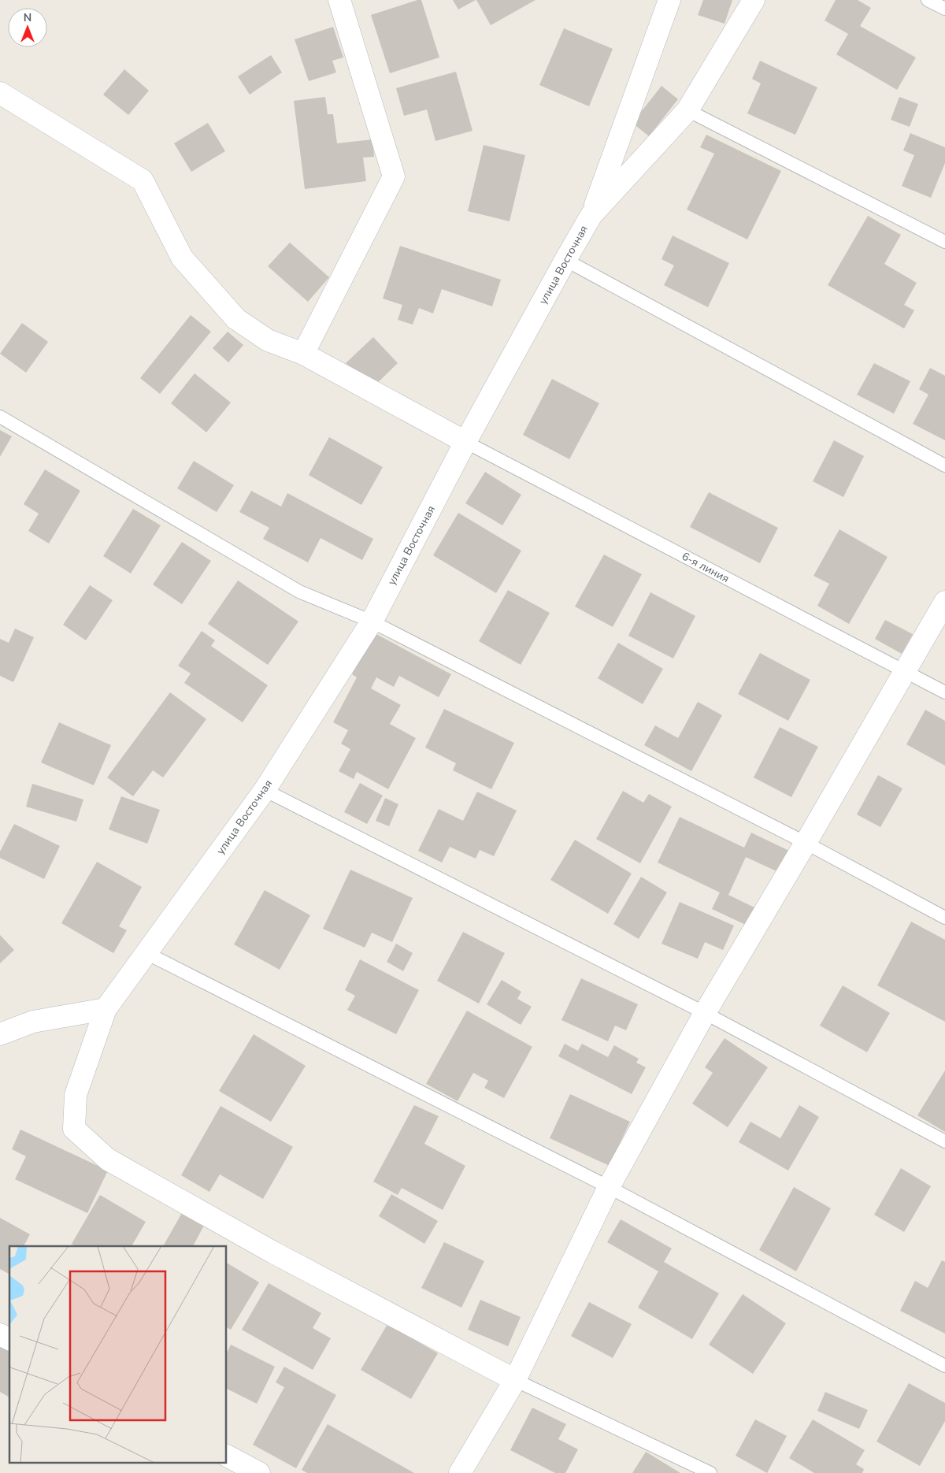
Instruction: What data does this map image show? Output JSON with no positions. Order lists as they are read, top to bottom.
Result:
{
  "streets": {
    "street": ["улица Восточная"],
    "lane": ["6-я линия"]
  },
  "crossings": [
    ["улица Восточная", "6-я линия"]
  ],
  "north": "top"
}
